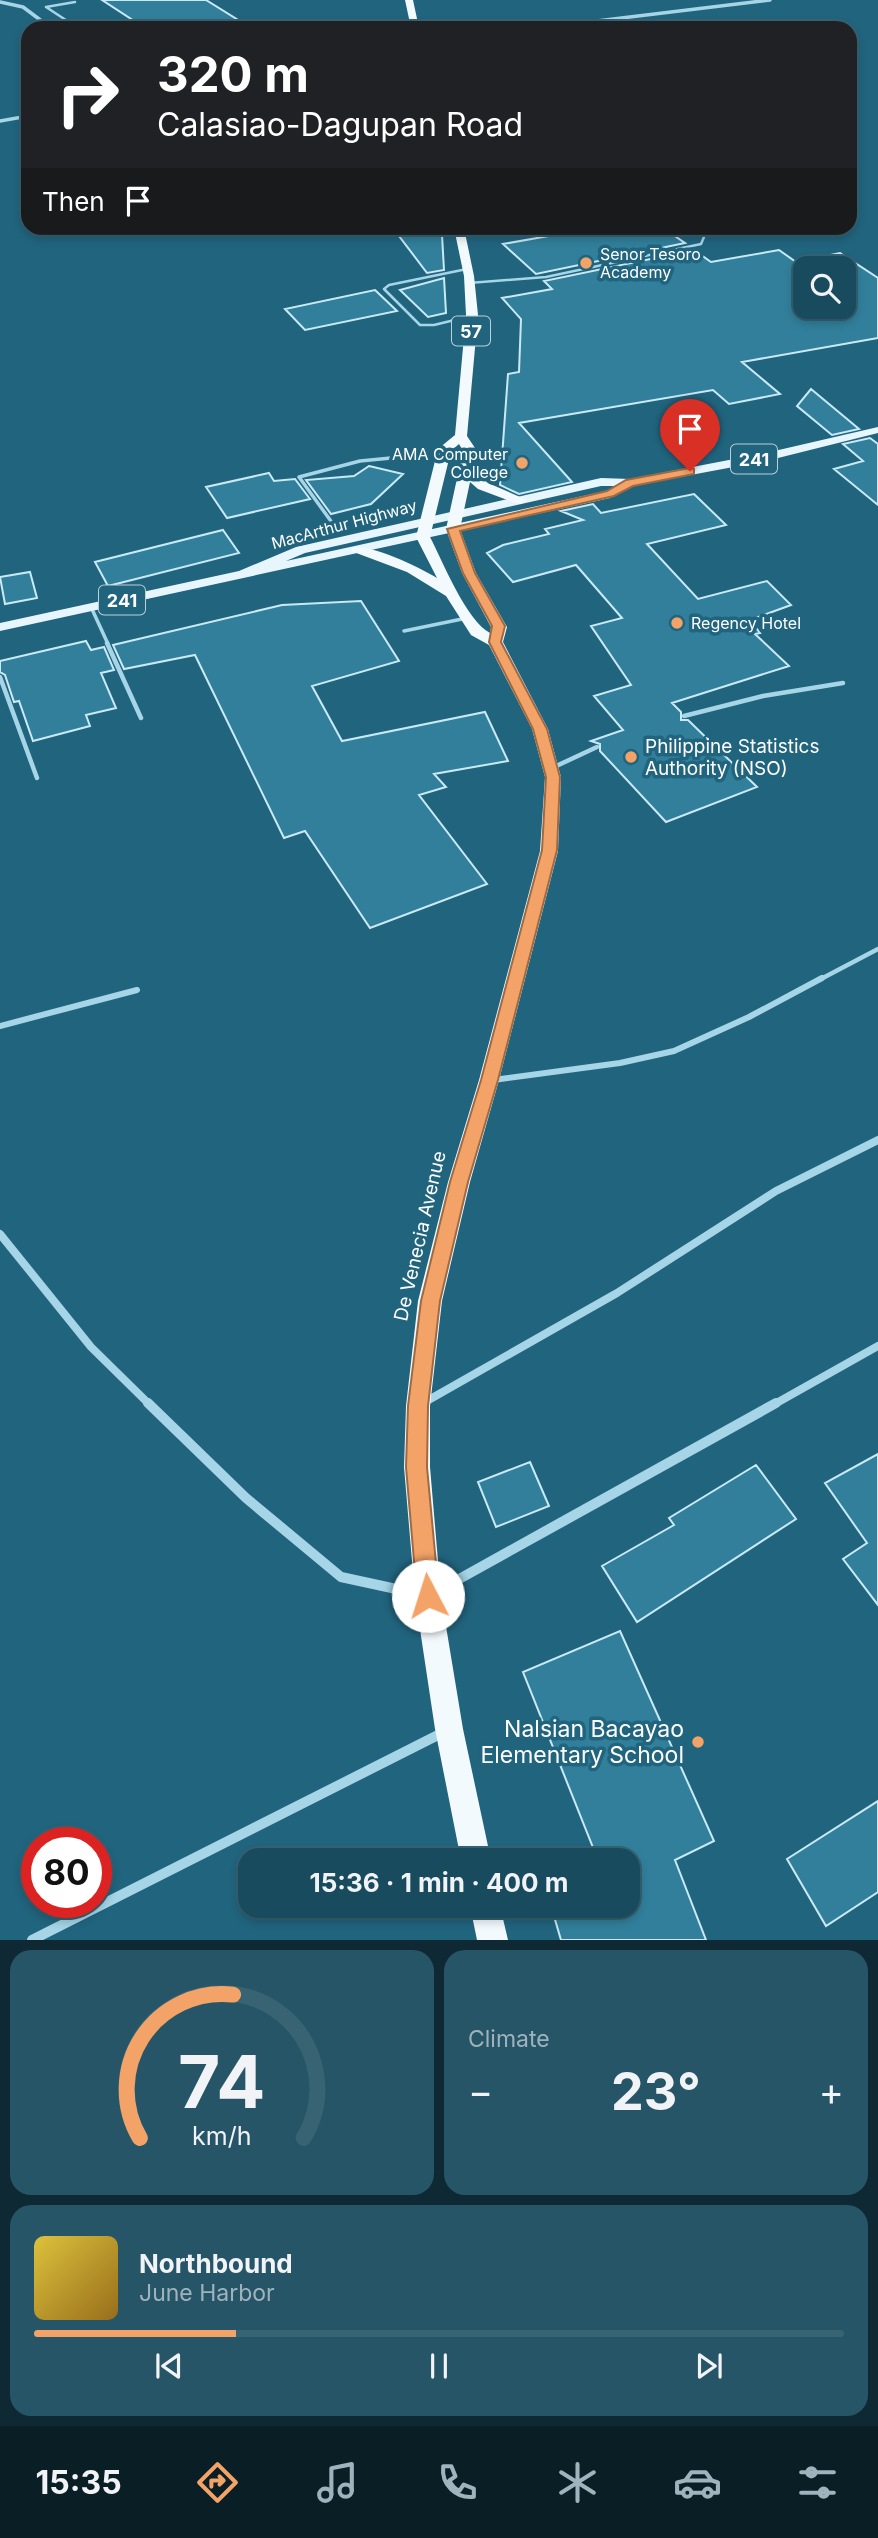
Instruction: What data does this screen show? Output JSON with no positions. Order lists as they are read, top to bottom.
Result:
{
  "streets": {
    "highway": ["57", "De Venecia Avenue"],
    "main road": ["241", "MacArthur Highway"]
  },
  "crossings": [
    ["57", "241"],
    ["57", "De Venecia Avenue"],
    ["241", "MacArthur Highway"],
    ["241", "De Venecia Avenue"],
    ["MacArthur Highway", "De Venecia Avenue"]
  ],
  "places": [
    "Senor Tesoro Academy",
    "AMA Computer College",
    "Regency Hotel",
    "Philippine Statistics Authority (NSO)",
    "Nalsian Bacayao Elementary School"
  ],
  "page": {
    "turn": ["320 m", "Calasiao-Dagupan Road"],
    "then": "Then",
    "limit": "80",
    "trip": "15:36 · 1 min · 400 m",
    "tile": "Climate",
    "heat": ["−", "23°", "+"],
    "song": ["Northbound", "June Harbor"],
    "tabs": "15:35",
    "gauge": ["74", "km/h"]
  }
}
